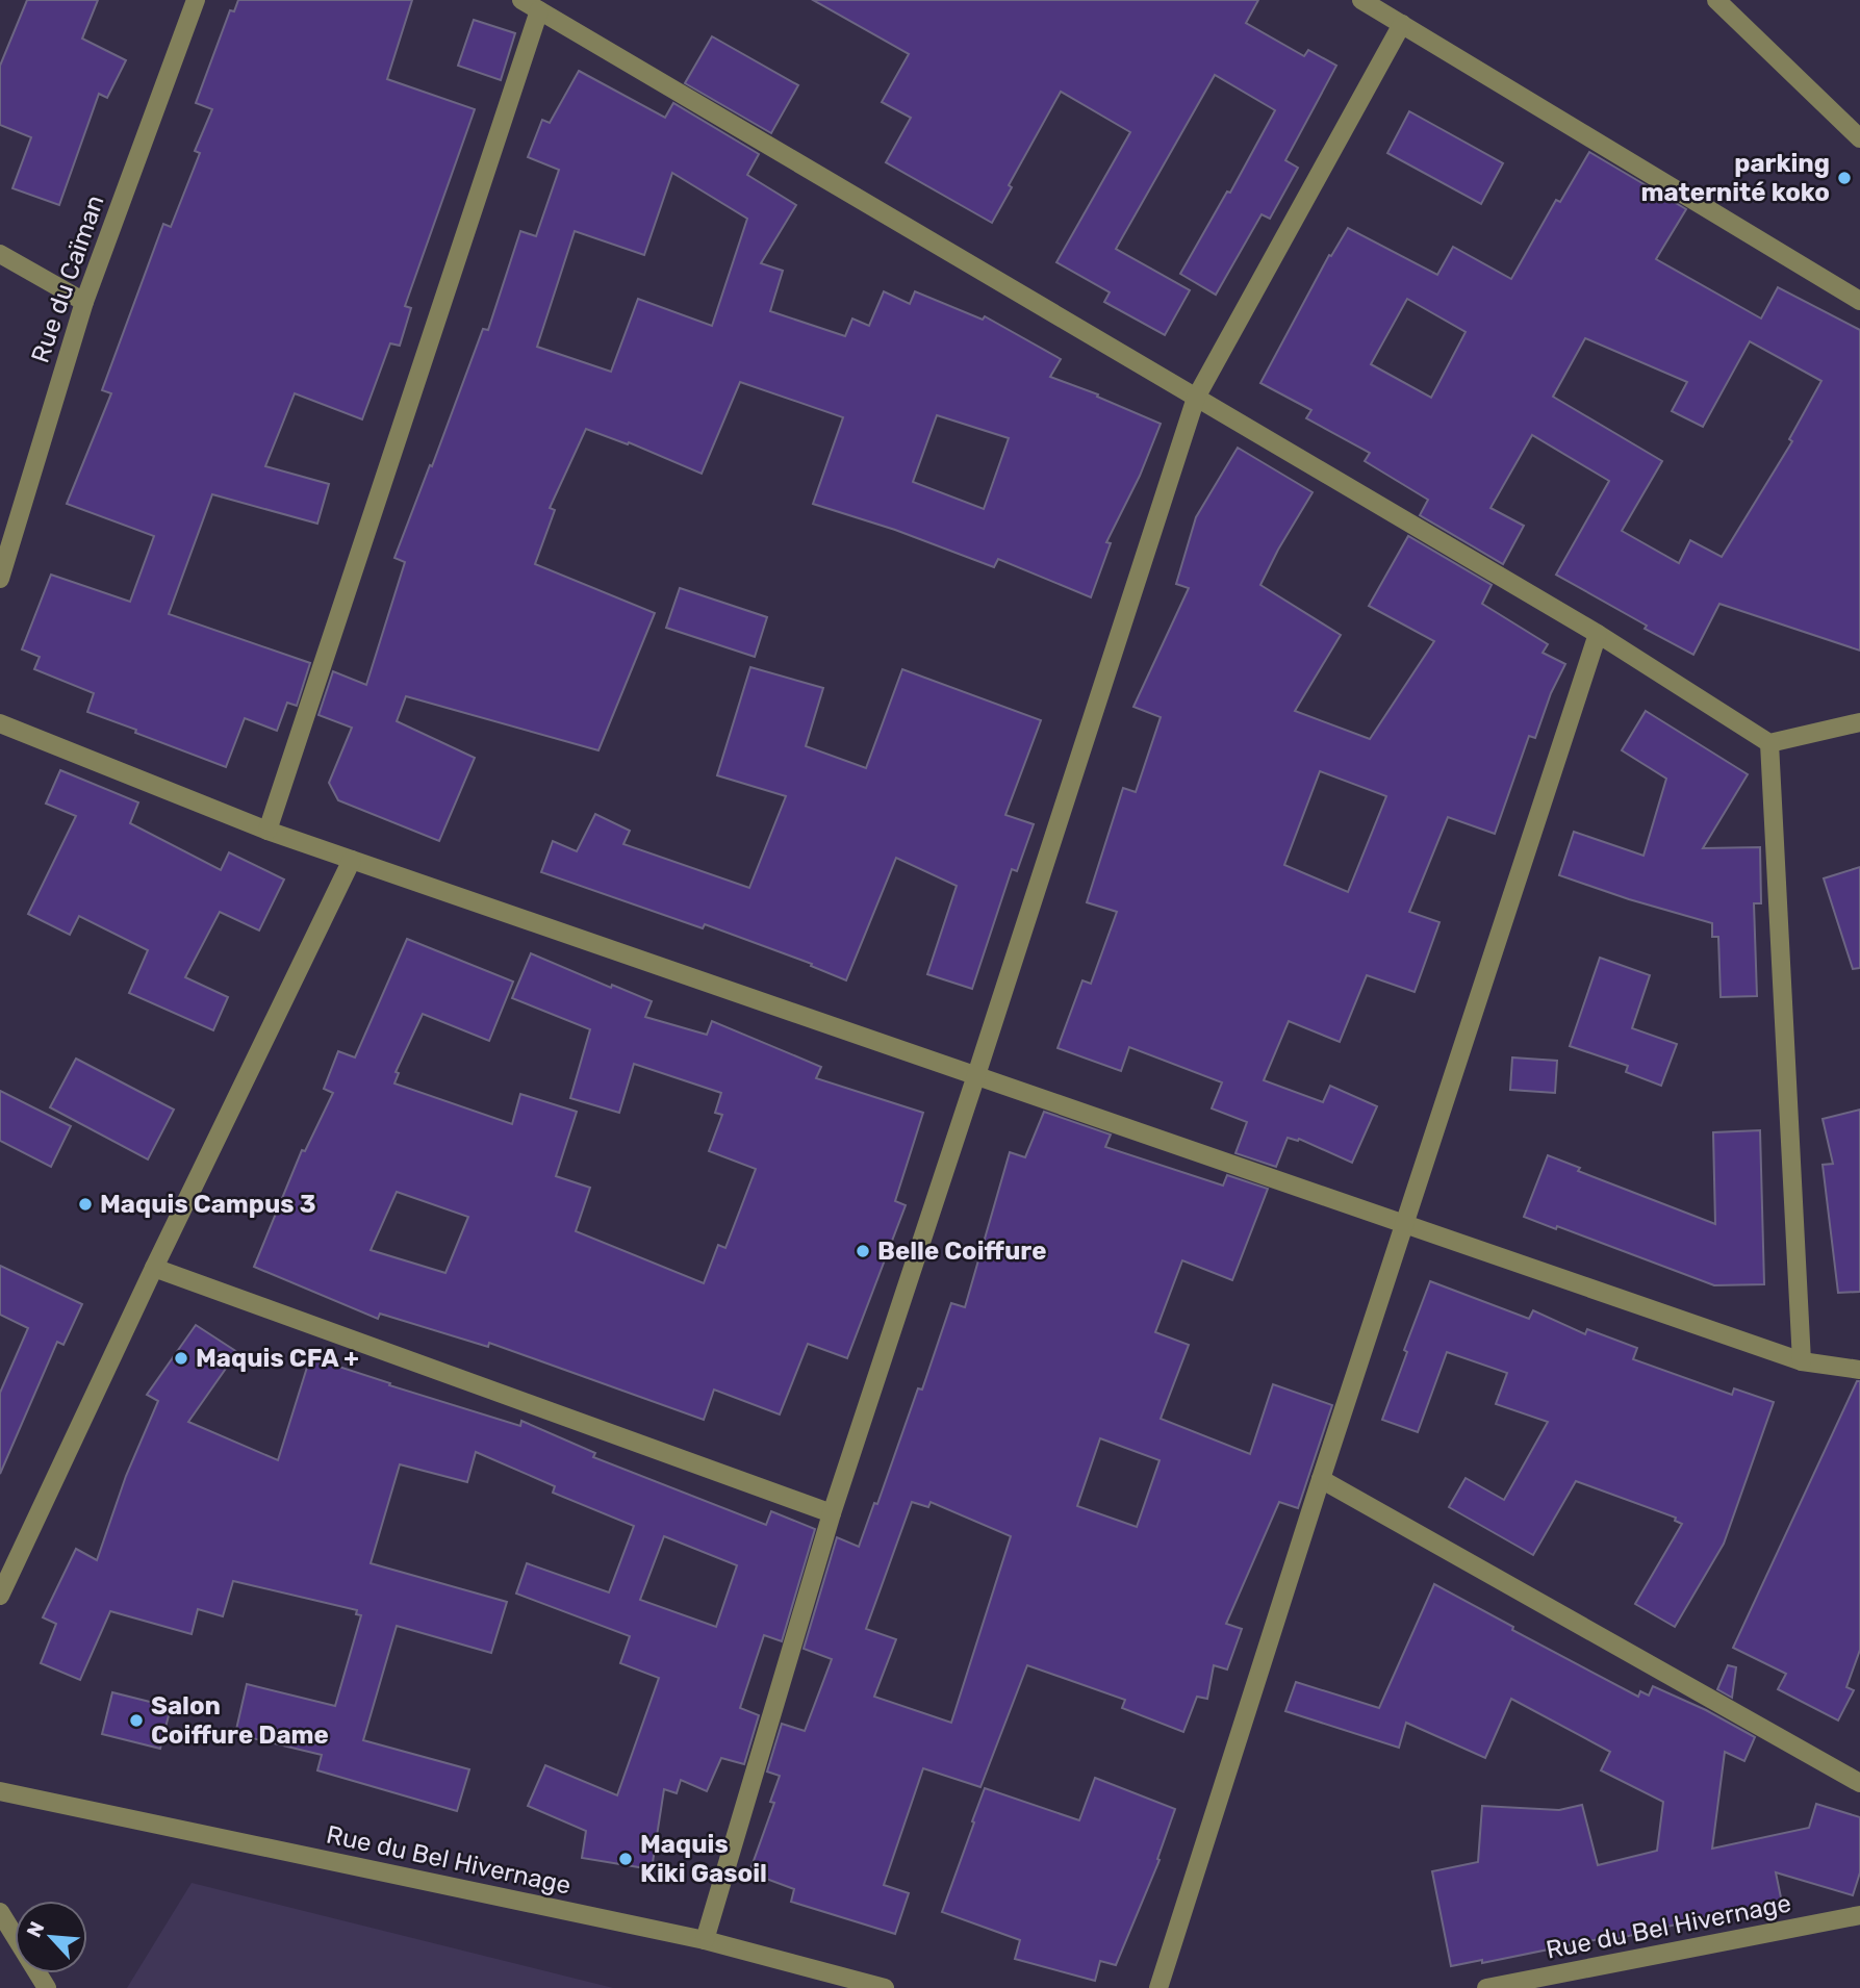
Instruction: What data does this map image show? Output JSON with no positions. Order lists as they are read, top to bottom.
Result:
{
  "streets": {
    "street": ["Rue du Caïman", "Rue du Bel Hivernage"]
  },
  "places": [
    "parking maternité koko",
    "Maquis Campus 3",
    "Belle Coiffure",
    "Maquis CFA +",
    "Salon Coiffure Dame",
    "Maquis Kiki Gasoil"
  ],
  "north": "top left"
}
